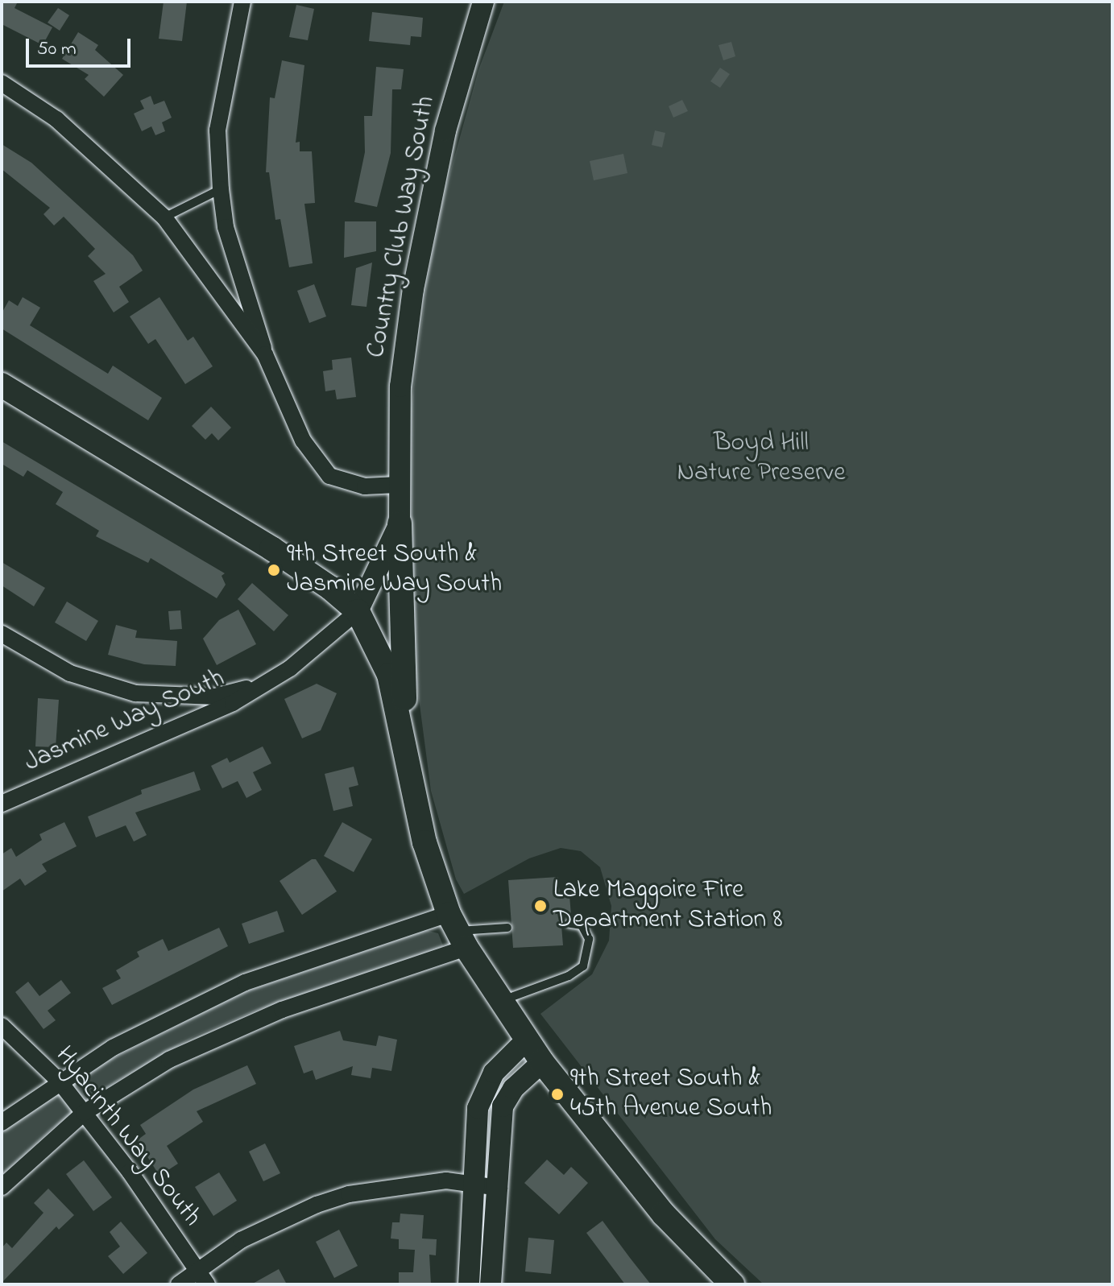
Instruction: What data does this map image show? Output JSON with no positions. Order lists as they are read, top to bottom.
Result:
{
  "streets": {
    "street": ["Country Club Way South", "Jasmine Way South", "Hyacinth Way South"]
  },
  "crossings": [
    ["Country Club Way South", "Jasmine Way South"]
  ],
  "parks": ["Boyd Hill Nature Preserve"],
  "places": ["9th Street South & Jasmine Way South", "Lake Maggoire Fire Department Station 8", "9th Street South & 45th Avenue South"],
  "scale_bar": "50 m"
}
